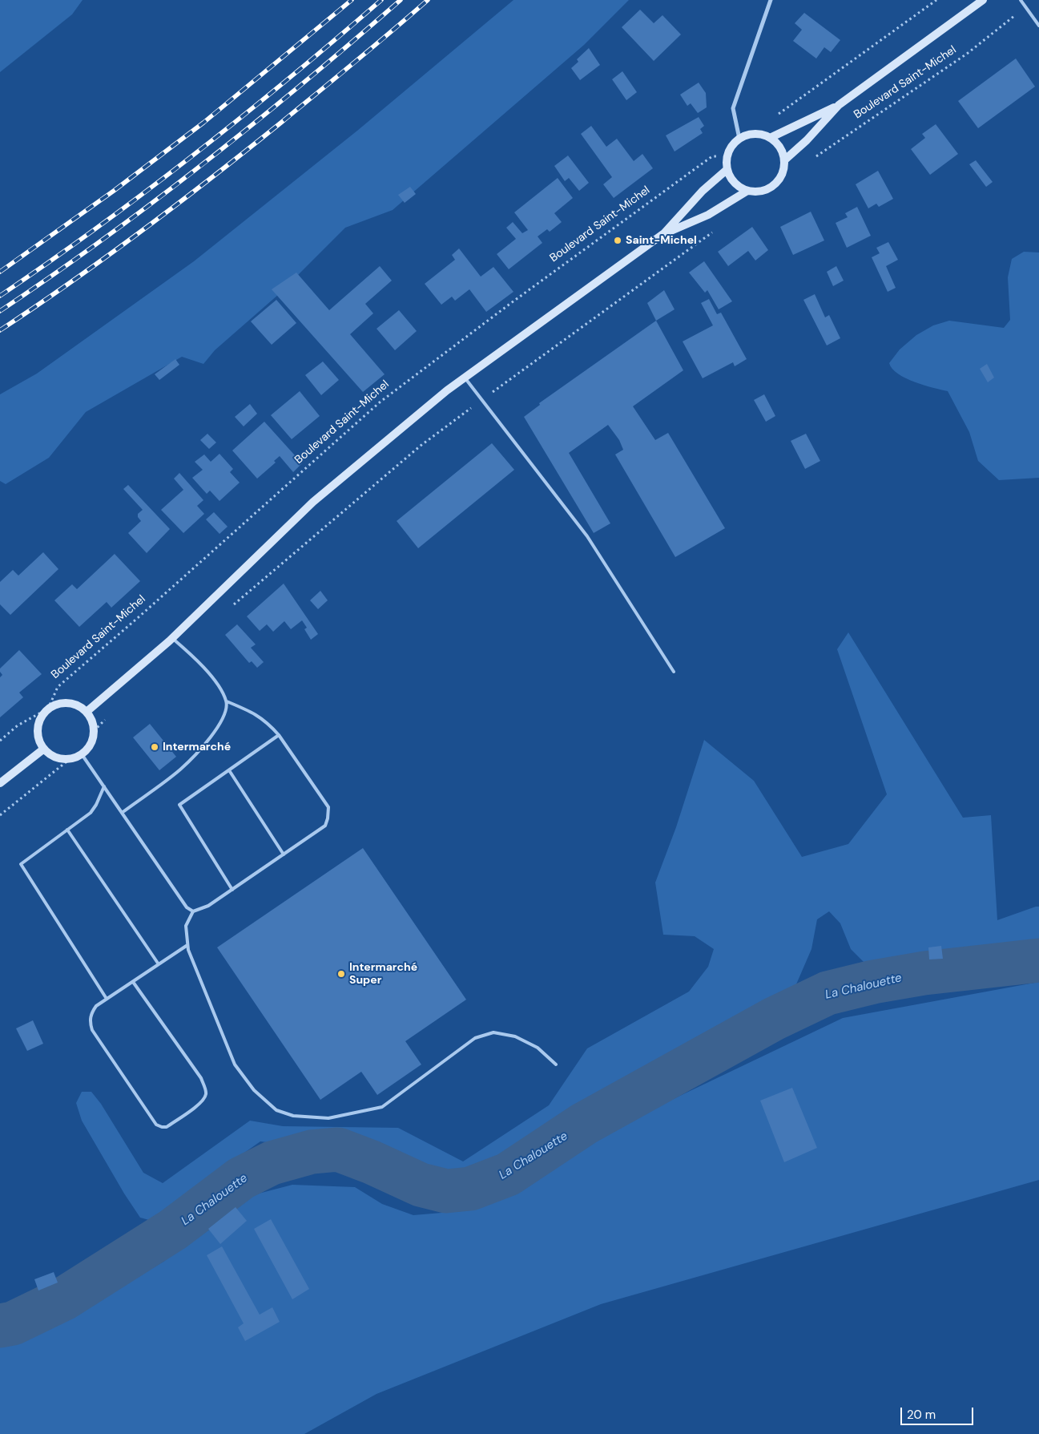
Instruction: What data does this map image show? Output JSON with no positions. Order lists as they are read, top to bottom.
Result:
{
  "streets": {
    "main road": ["Boulevard Saint-Michel"]
  },
  "water": ["La Chalouette"],
  "places": ["Saint-Michel", "Intermarché", "Intermarché Super"],
  "scale_bar": "20 m"
}
